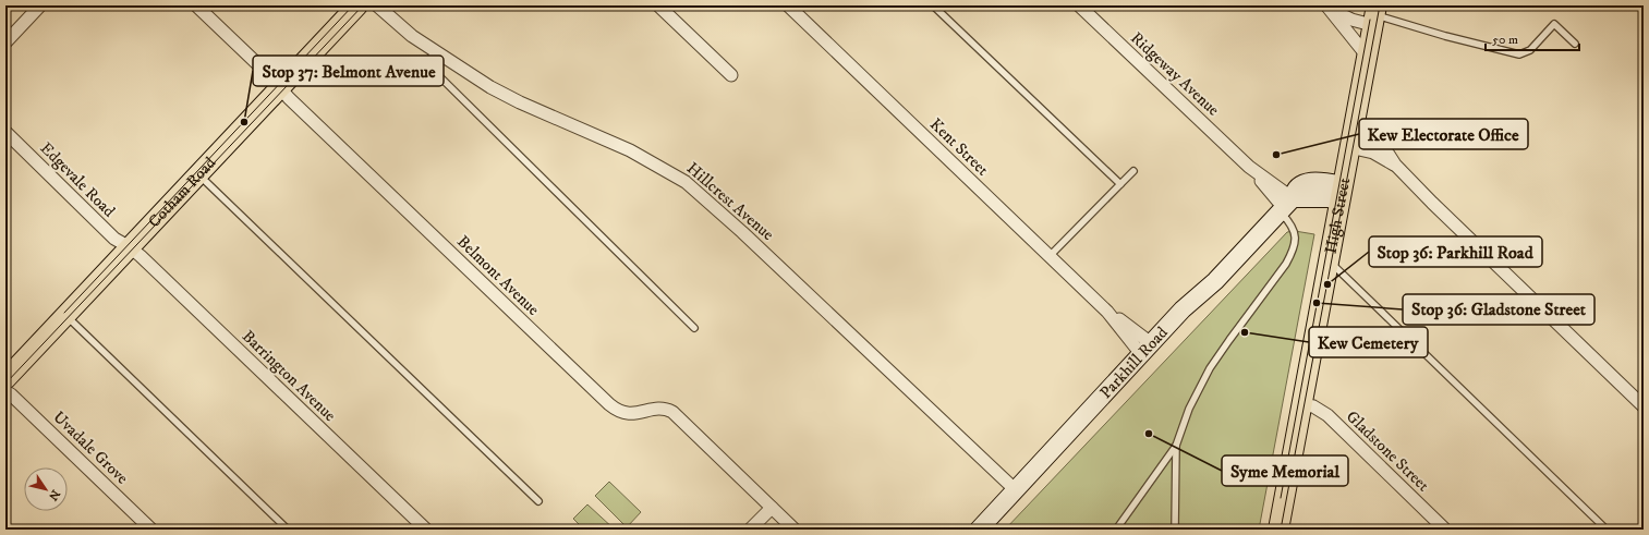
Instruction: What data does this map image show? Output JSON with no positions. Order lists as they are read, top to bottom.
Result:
{
  "streets": {
    "main road": ["Cotham Road", "High Street"],
    "street": [
      "Ridgeway Avenue",
      "Kent Street",
      "Edgevale Road",
      "Hillcrest Avenue",
      "Belmont Avenue",
      "Parkhill Road",
      "Barrington Avenue",
      "Uvadale Grove",
      "Gladstone Street"
    ]
  },
  "crossings": [
    ["Ridgeway Avenue", "Parkhill Road"],
    ["Kent Street", "Parkhill Road"],
    ["Edgevale Road", "Cotham Road"],
    ["Edgevale Road", "Barrington Avenue"],
    ["Cotham Road", "Belmont Avenue"],
    ["Cotham Road", "Barrington Avenue"],
    ["Hillcrest Avenue", "Parkhill Road"],
    ["High Street", "Parkhill Road"],
    ["High Street", "Gladstone Street"]
  ],
  "places": [
    "Stop 37: Belmont Avenue",
    "Kew Electorate Office",
    "Stop 36: Parkhill Road",
    "Stop 36: Gladstone Street",
    "Kew Cemetery",
    "Syme Memorial"
  ],
  "scale_bar": "50 m",
  "north": "bottom right"
}
